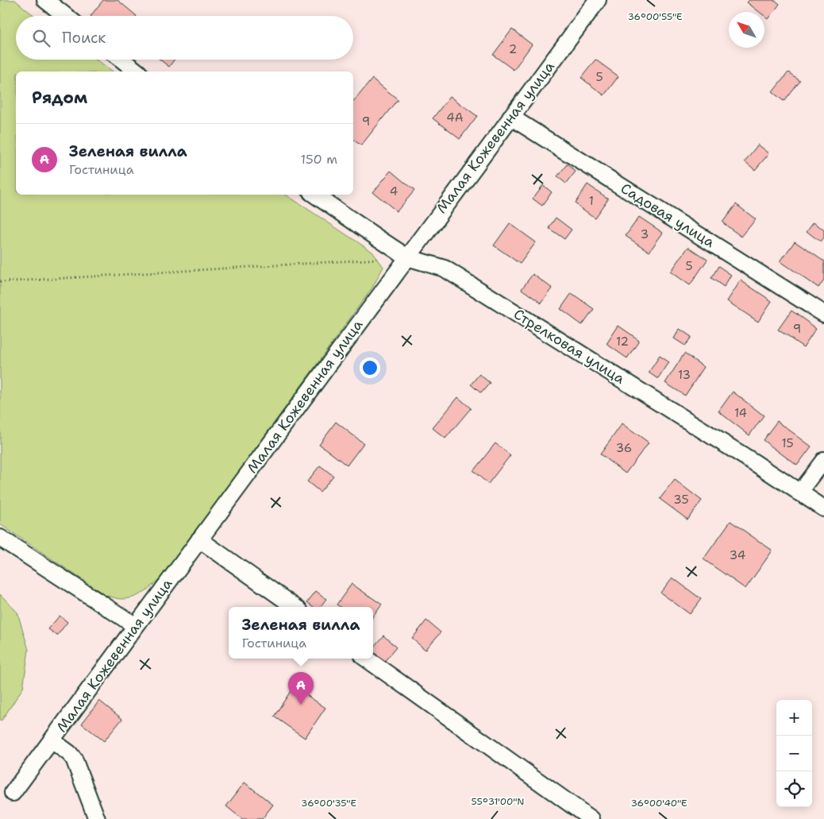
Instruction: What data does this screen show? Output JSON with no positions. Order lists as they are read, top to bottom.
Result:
{
  "streets": {
    "street": ["Малая Кожевенная улица", "Садовая улица", "Стрелковая улица"]
  },
  "crossings": [
    ["Малая Кожевенная улица", "Садовая улица"],
    ["Малая Кожевенная улица", "Стрелковая улица"]
  ],
  "house_numbers": [
    "2",
    "5",
    "4А",
    "9",
    "4",
    "1",
    "3",
    "5",
    "9",
    "12",
    "13",
    "14",
    "15",
    "36",
    "35",
    "34"
  ],
  "north": "top left",
  "page": {
    "search": "Поиск",
    "heading": "Рядом",
    "list": [
      {
        "mark": "A",
        "name": "Зеленая вилла",
        "note": "Гостиница",
        "value": "150 m"
      }
    ],
    "popup": ["Зеленая вилла", "Гостиница"],
    "pins": "A",
    "map_buttons": ["+", "−"]
  },
  "coordinates": [
    "36°00'55\"E",
    "55°31'00\"N",
    "36°00'35\"E",
    "36°00'40\"E"
  ]
}
